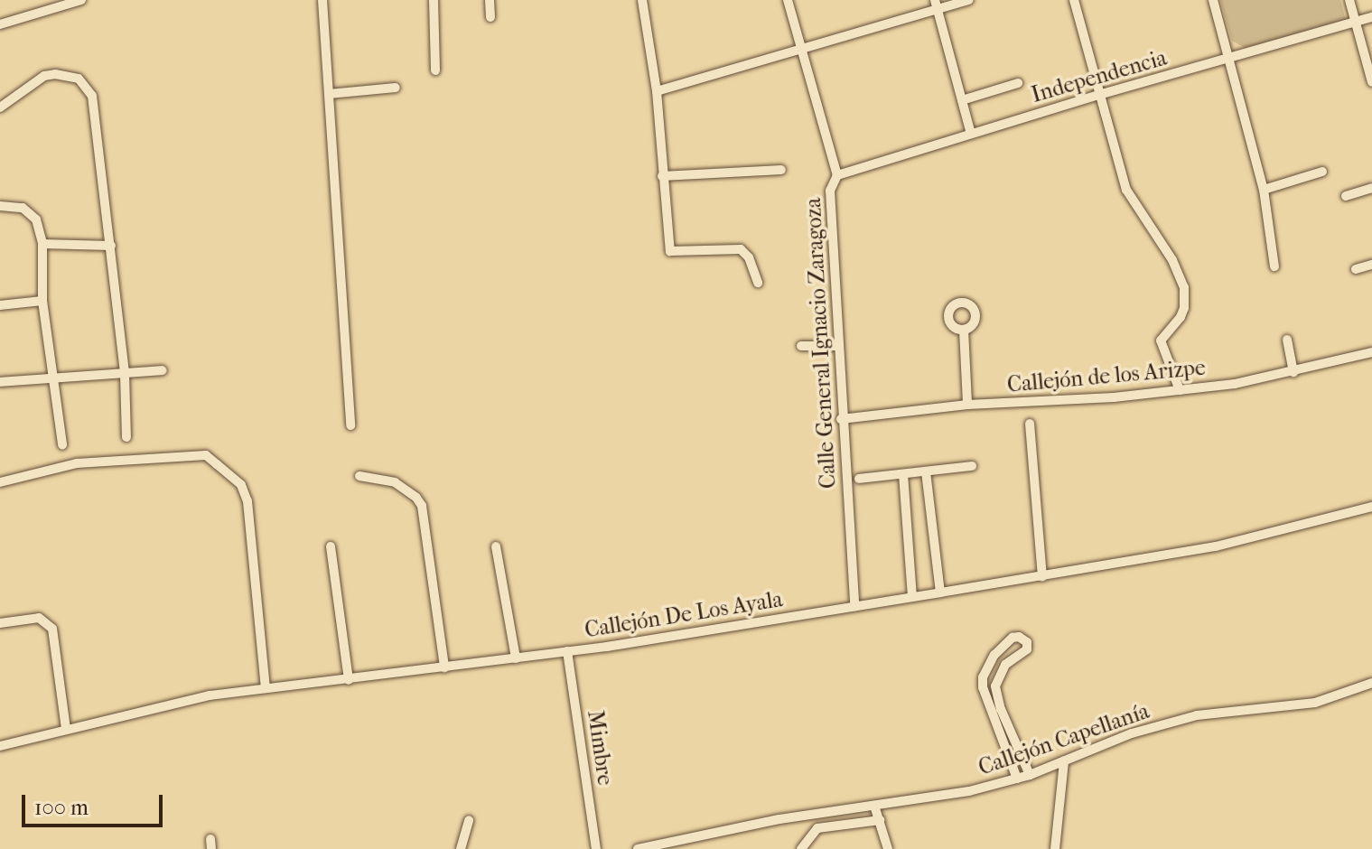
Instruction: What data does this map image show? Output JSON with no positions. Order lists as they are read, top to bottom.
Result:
{
  "streets": {
    "street": [
      "Independencia",
      "Calle General Ignacio Zaragoza",
      "Callejón de los Arizpe",
      "Callejón De Los Ayala",
      "Callejón Capellanía",
      "Mimbre"
    ]
  },
  "crossings": [
    ["Independencia", "Calle General Ignacio Zaragoza"],
    ["Calle General Ignacio Zaragoza", "Callejón de los Arizpe"],
    ["Calle General Ignacio Zaragoza", "Callejón De Los Ayala"],
    ["Callejón De Los Ayala", "Mimbre"]
  ],
  "scale_bar": "100 m"
}
